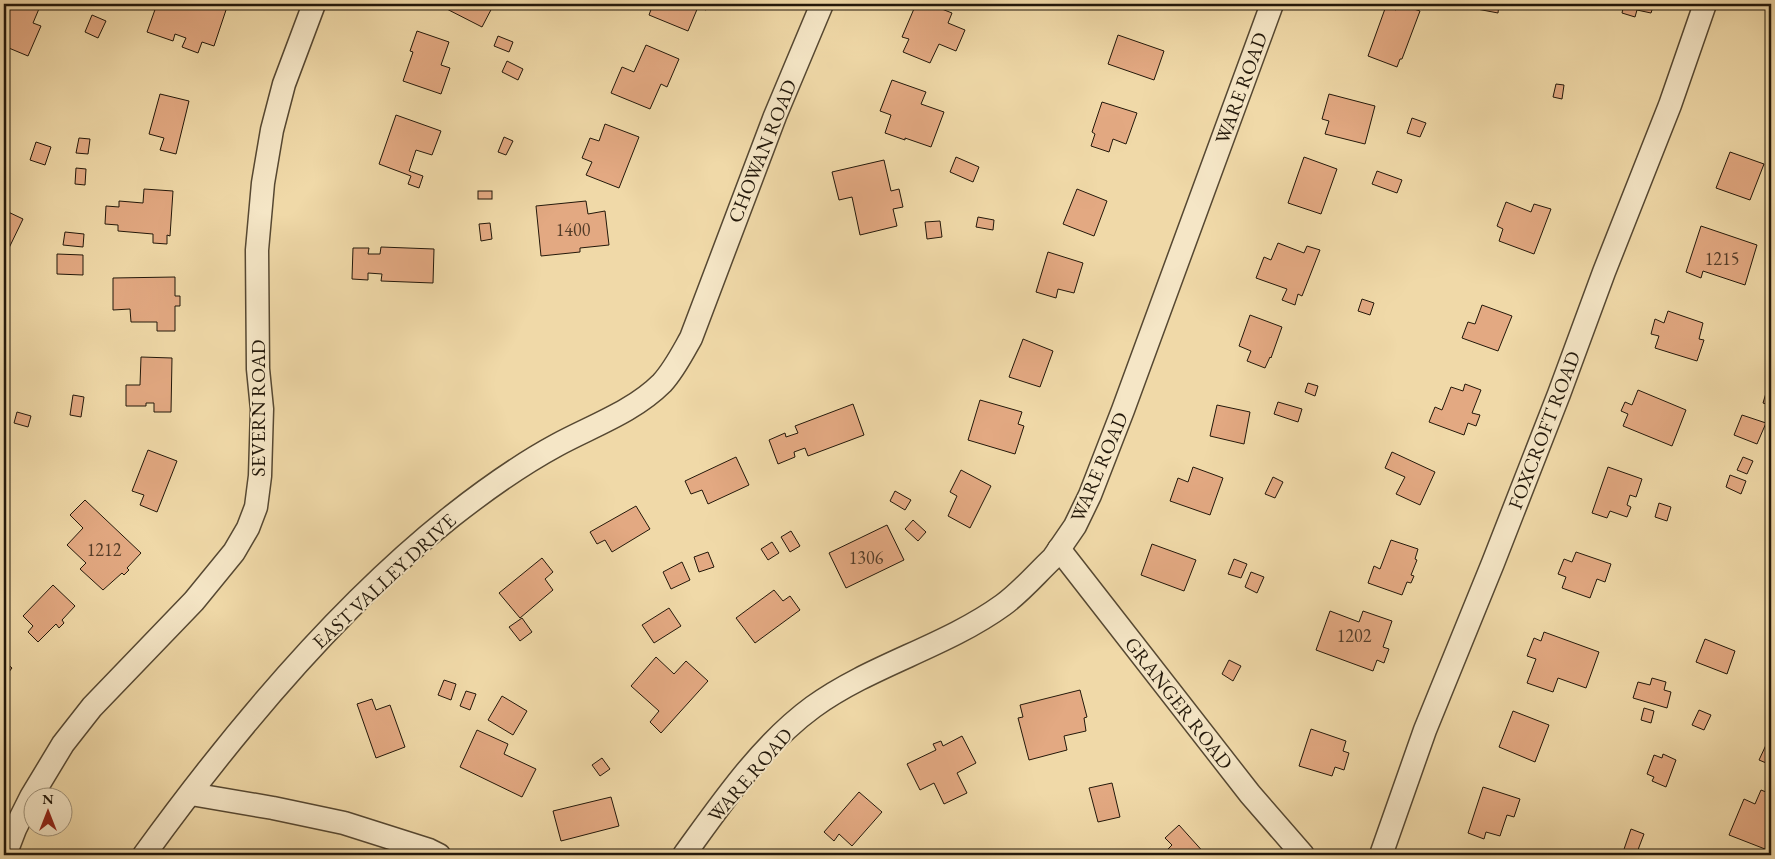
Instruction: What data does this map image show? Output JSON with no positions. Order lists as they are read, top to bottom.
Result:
{
  "streets": {
    "street": [
      "WARE ROAD",
      "CHOWAN ROAD",
      "SEVERN ROAD",
      "FOXCROFT ROAD",
      "EAST VALLEY DRIVE",
      "GRANGER ROAD"
    ]
  },
  "crossings": [
    ["WARE ROAD", "GRANGER ROAD"],
    ["CHOWAN ROAD", "EAST VALLEY DRIVE"]
  ],
  "house_numbers": [
    "1400",
    "1215",
    "1212",
    "1306",
    "1202"
  ],
  "north": "top"
}
